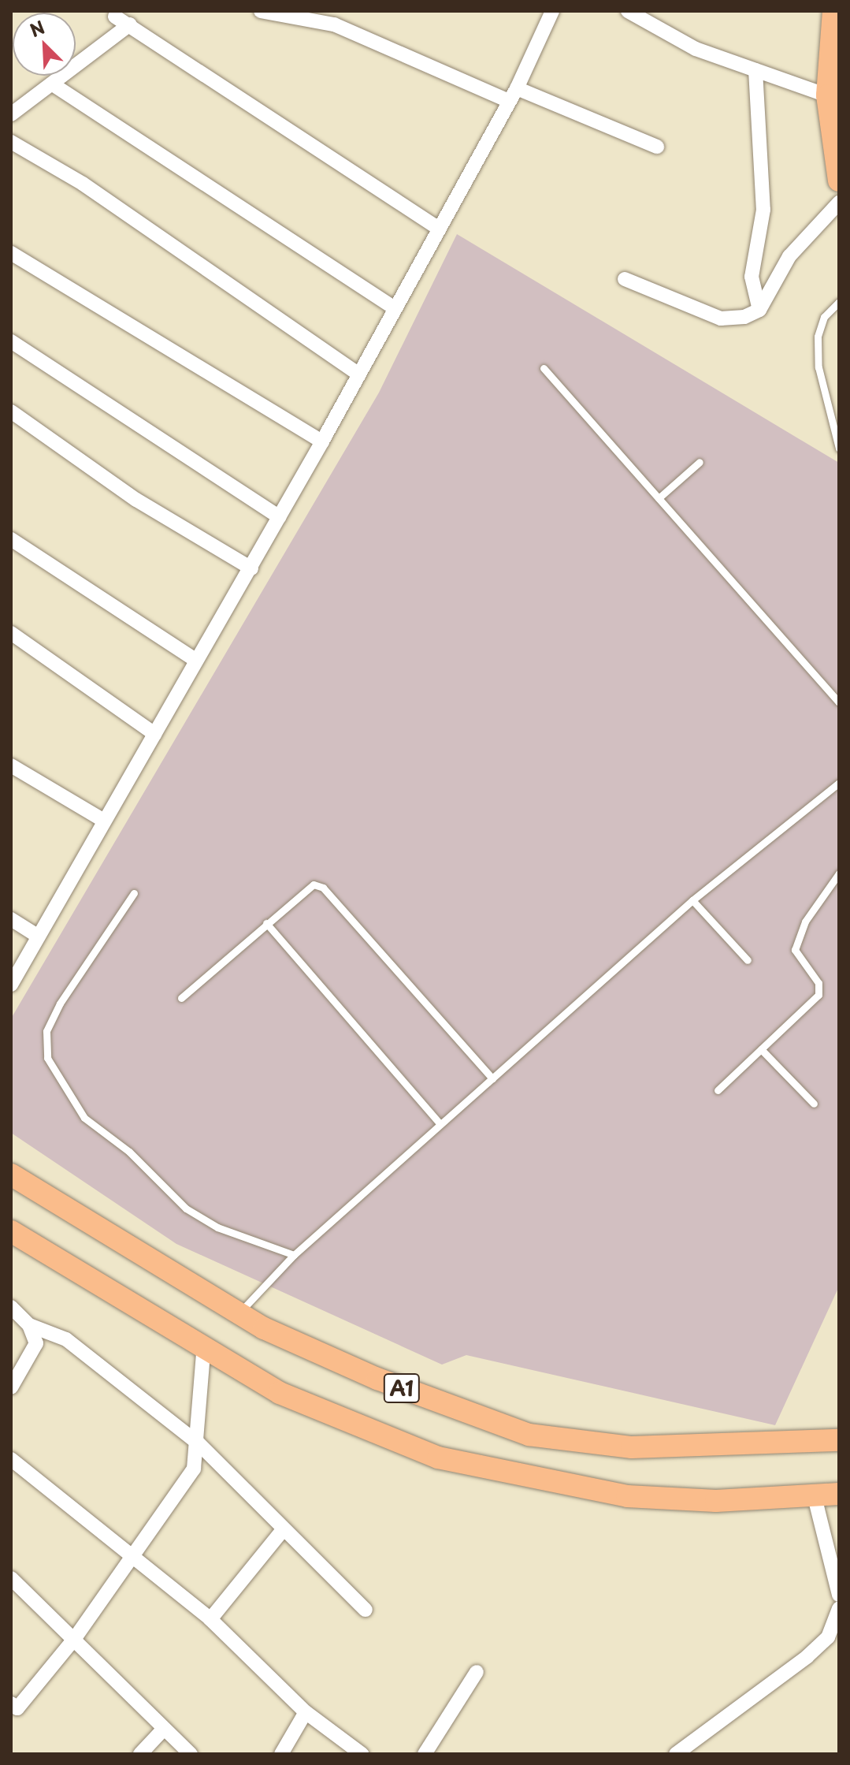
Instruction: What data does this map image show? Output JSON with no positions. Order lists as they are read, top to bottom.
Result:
{
  "streets": {
    "main road": ["A1"]
  },
  "north": "top left"
}
